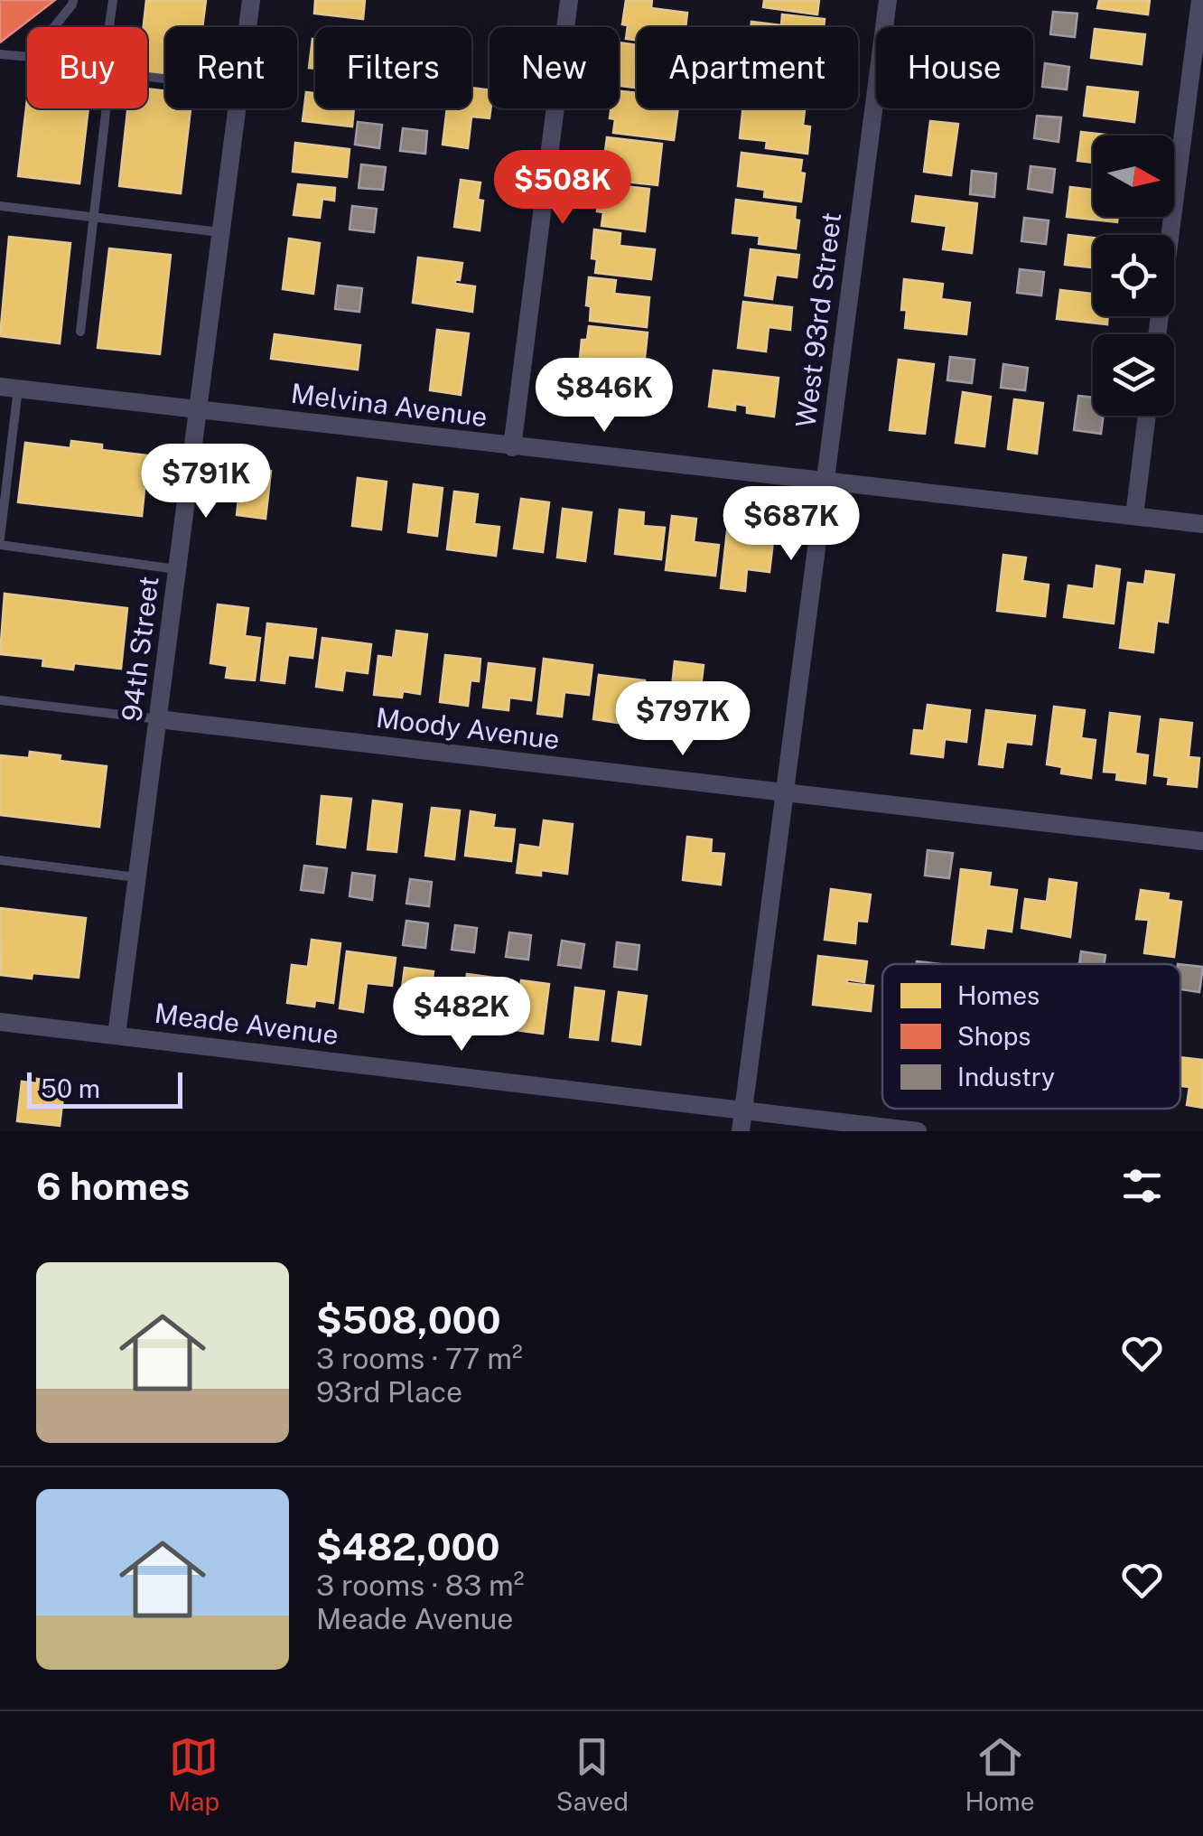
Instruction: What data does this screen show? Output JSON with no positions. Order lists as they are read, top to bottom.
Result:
{
  "streets": {
    "street": [
      "West 93rd Street",
      "Melvina Avenue",
      "94th Street",
      "Moody Avenue",
      "Meade Avenue"
    ]
  },
  "crossings": [
    ["West 93rd Street", "Melvina Avenue"],
    ["West 93rd Street", "Moody Avenue"],
    ["West 93rd Street", "Meade Avenue"],
    ["Melvina Avenue", "94th Street"],
    ["94th Street", "Moody Avenue"],
    ["94th Street", "Meade Avenue"]
  ],
  "legend": ["Homes", "Shops", "Industry"],
  "scale_bar": "50 m",
  "north": "right",
  "page": {
    "chip": [
      "Buy",
      "Rent",
      "Filters",
      "New",
      "Apartment",
      "House"
    ],
    "price": [
      "$508K",
      "$846K",
      "$791K",
      "$687K",
      "$797K",
      "$482K"
    ],
    "scale": "50 m",
    "heading": "6 homes",
    "list": [
      {
        "name": "$508,000",
        "note": "3 rooms · 77 m² · 93rd Place"
      },
      {
        "name": "$482,000",
        "note": "3 rooms · 83 m² · Meade Avenue"
      }
    ],
    "tabs": ["Map", "Saved", "Home"]
  }
}
